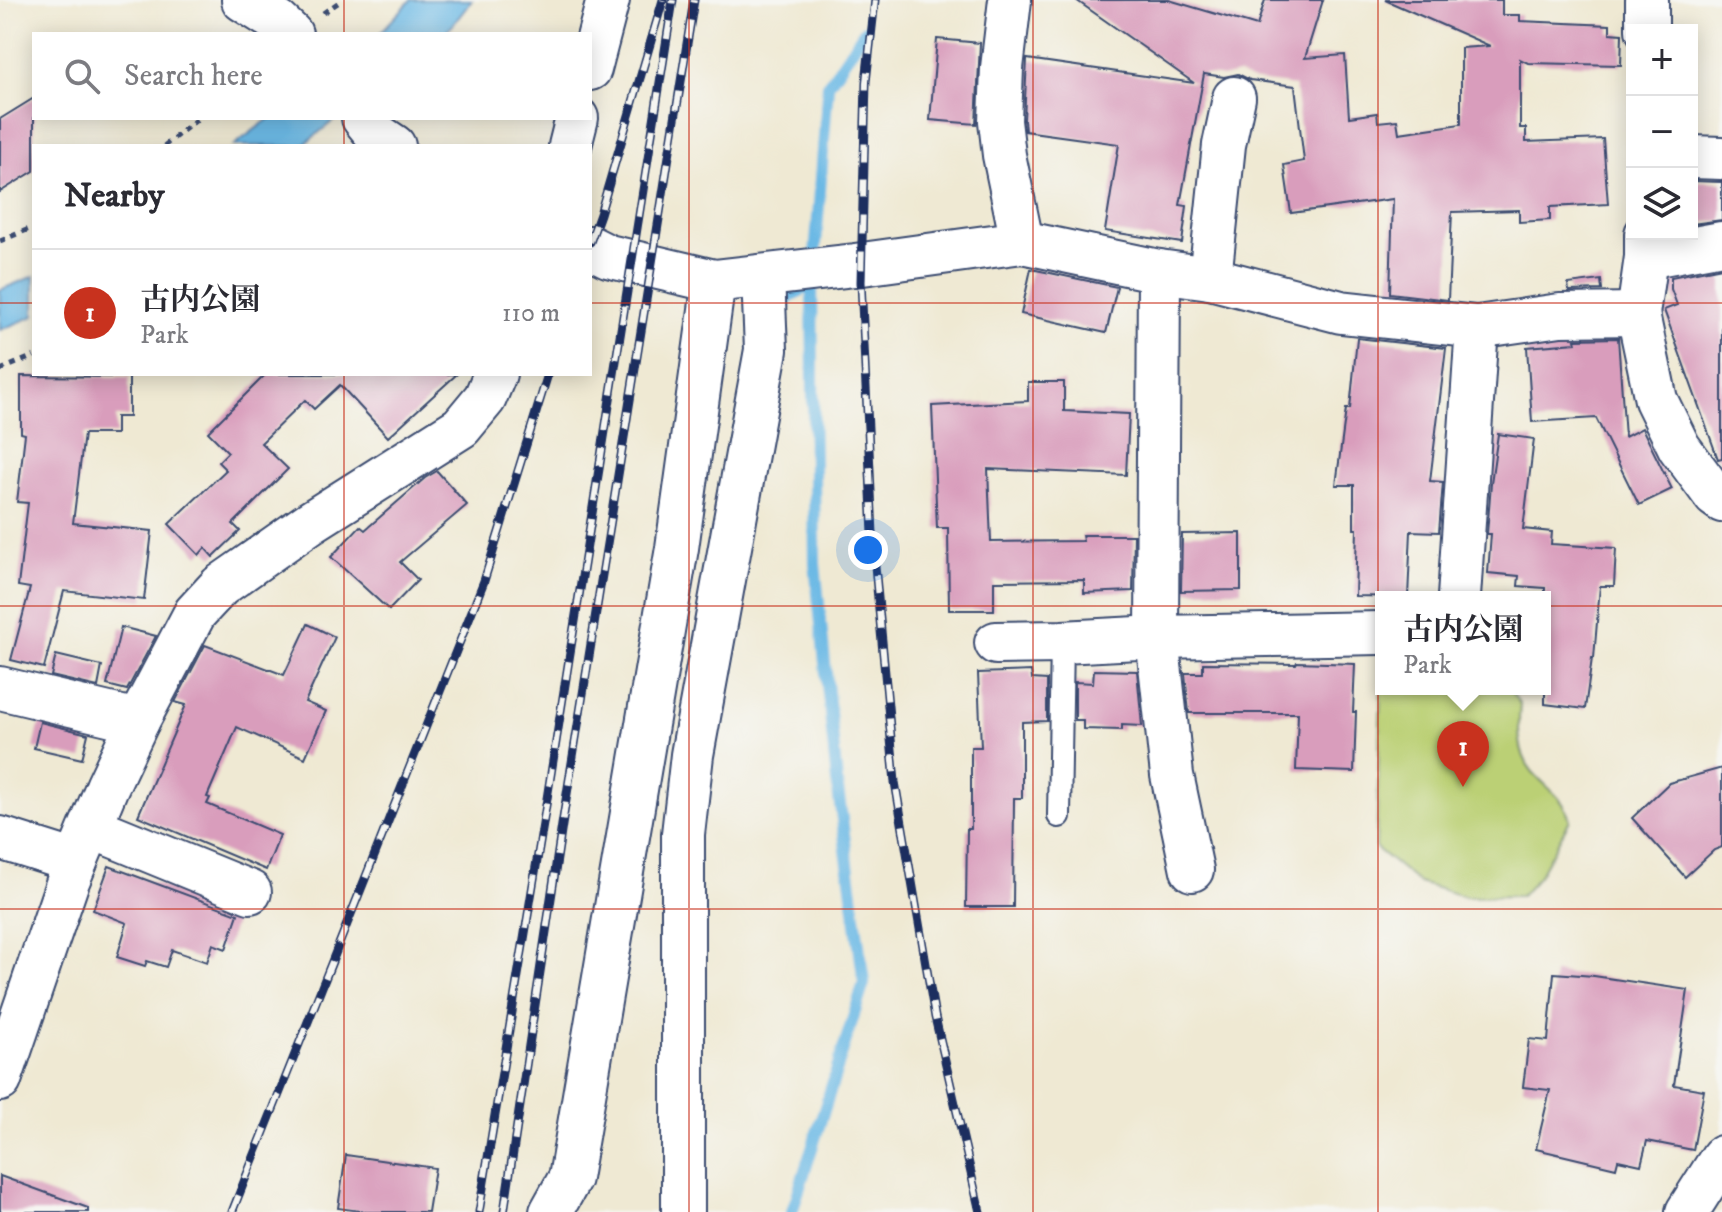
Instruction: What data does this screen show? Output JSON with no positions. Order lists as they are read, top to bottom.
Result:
{
  "page": {
    "map_buttons": ["+", "−"],
    "search": "Search here",
    "heading": "Nearby",
    "list": [
      {
        "mark": "1",
        "name": "古内公園",
        "note": "Park",
        "value": "110 m"
      }
    ],
    "popup": ["古内公園", "Park"],
    "pins": "1"
  }
}
